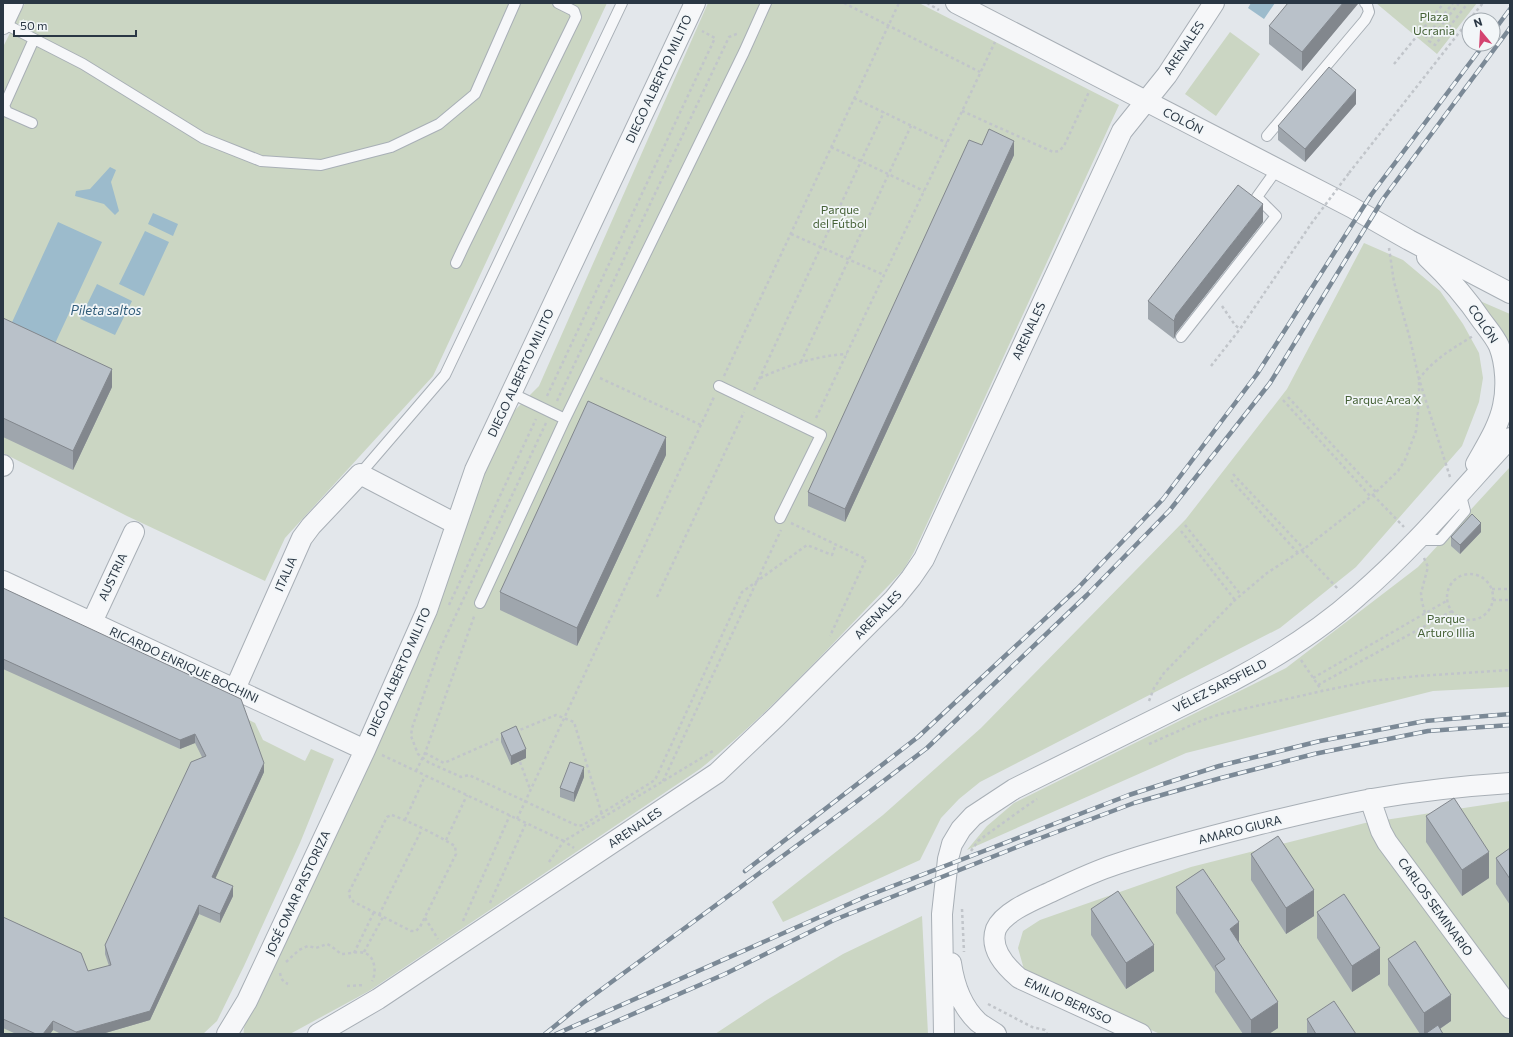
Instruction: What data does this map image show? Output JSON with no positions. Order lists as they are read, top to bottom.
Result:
{
  "streets": {
    "street": [
      "ARENALES",
      "DIEGO ALBERTO MILITO",
      "COLÓN",
      "ITALIA",
      "AUSTRIA",
      "RICARDO ENRIQUE BOCHINI",
      "VÉLEZ SARSFIELD",
      "AMARO GIURA",
      "JOSÉ OMAR PASTORIZA",
      "CARLOS SEMINARIO",
      "EMILIO BERISSO"
    ]
  },
  "crossings": [
    ["ARENALES", "COLÓN"],
    ["DIEGO ALBERTO MILITO", "RICARDO ENRIQUE BOCHINI"],
    ["DIEGO ALBERTO MILITO", "JOSÉ OMAR PASTORIZA"],
    ["COLÓN", "VÉLEZ SARSFIELD"],
    ["ITALIA", "RICARDO ENRIQUE BOCHINI"],
    ["AUSTRIA", "RICARDO ENRIQUE BOCHINI"],
    ["RICARDO ENRIQUE BOCHINI", "JOSÉ OMAR PASTORIZA"],
    ["AMARO GIURA", "CARLOS SEMINARIO"],
    ["AMARO GIURA", "EMILIO BERISSO"]
  ],
  "water": ["Pileta saltos"],
  "parks": [
    "Plaza Ucrania",
    "Parque del Fútbol",
    "Parque Area X",
    "Parque Arturo Illia"
  ],
  "scale_bar": "50 m",
  "north": "top"
}
